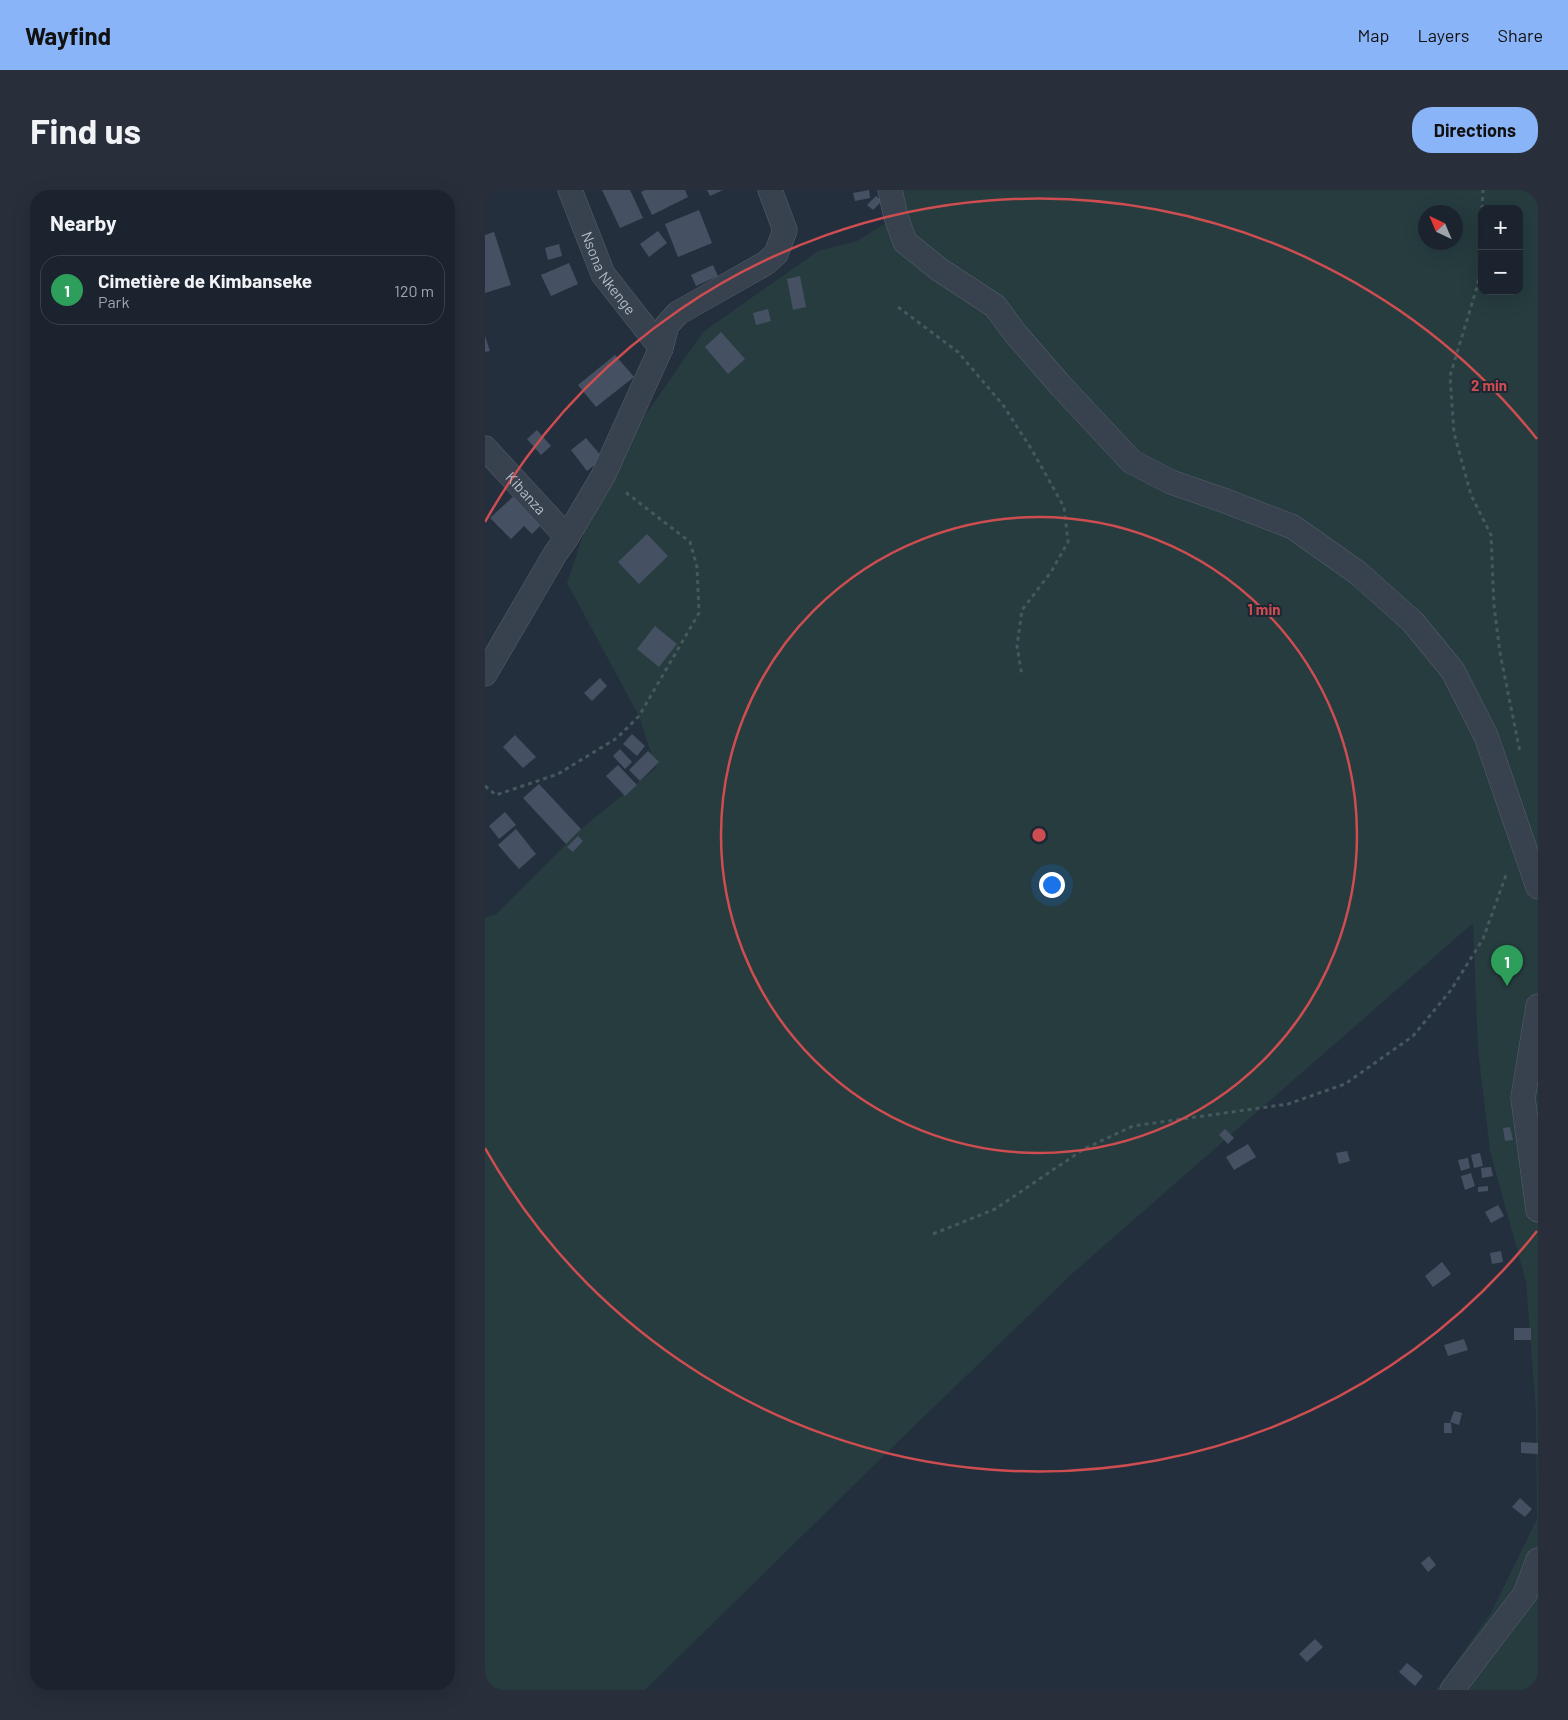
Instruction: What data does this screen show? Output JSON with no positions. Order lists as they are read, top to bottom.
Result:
{
  "streets": {
    "street": ["Nsona Nkenge", "Kibanza"]
  },
  "north": "top left",
  "page": {
    "header": "Wayfind",
    "nav": ["Map", "Layers", "Share"],
    "buttons": "Directions",
    "title": "Find us",
    "heading": "Nearby",
    "map_buttons": ["+", "−"],
    "list": [
      {
        "mark": "1",
        "name": "Cimetière de Kimbanseke",
        "note": "Park",
        "value": "120 m"
      }
    ],
    "pins": "1"
  },
  "rings": ["2 min", "1 min"]
}
